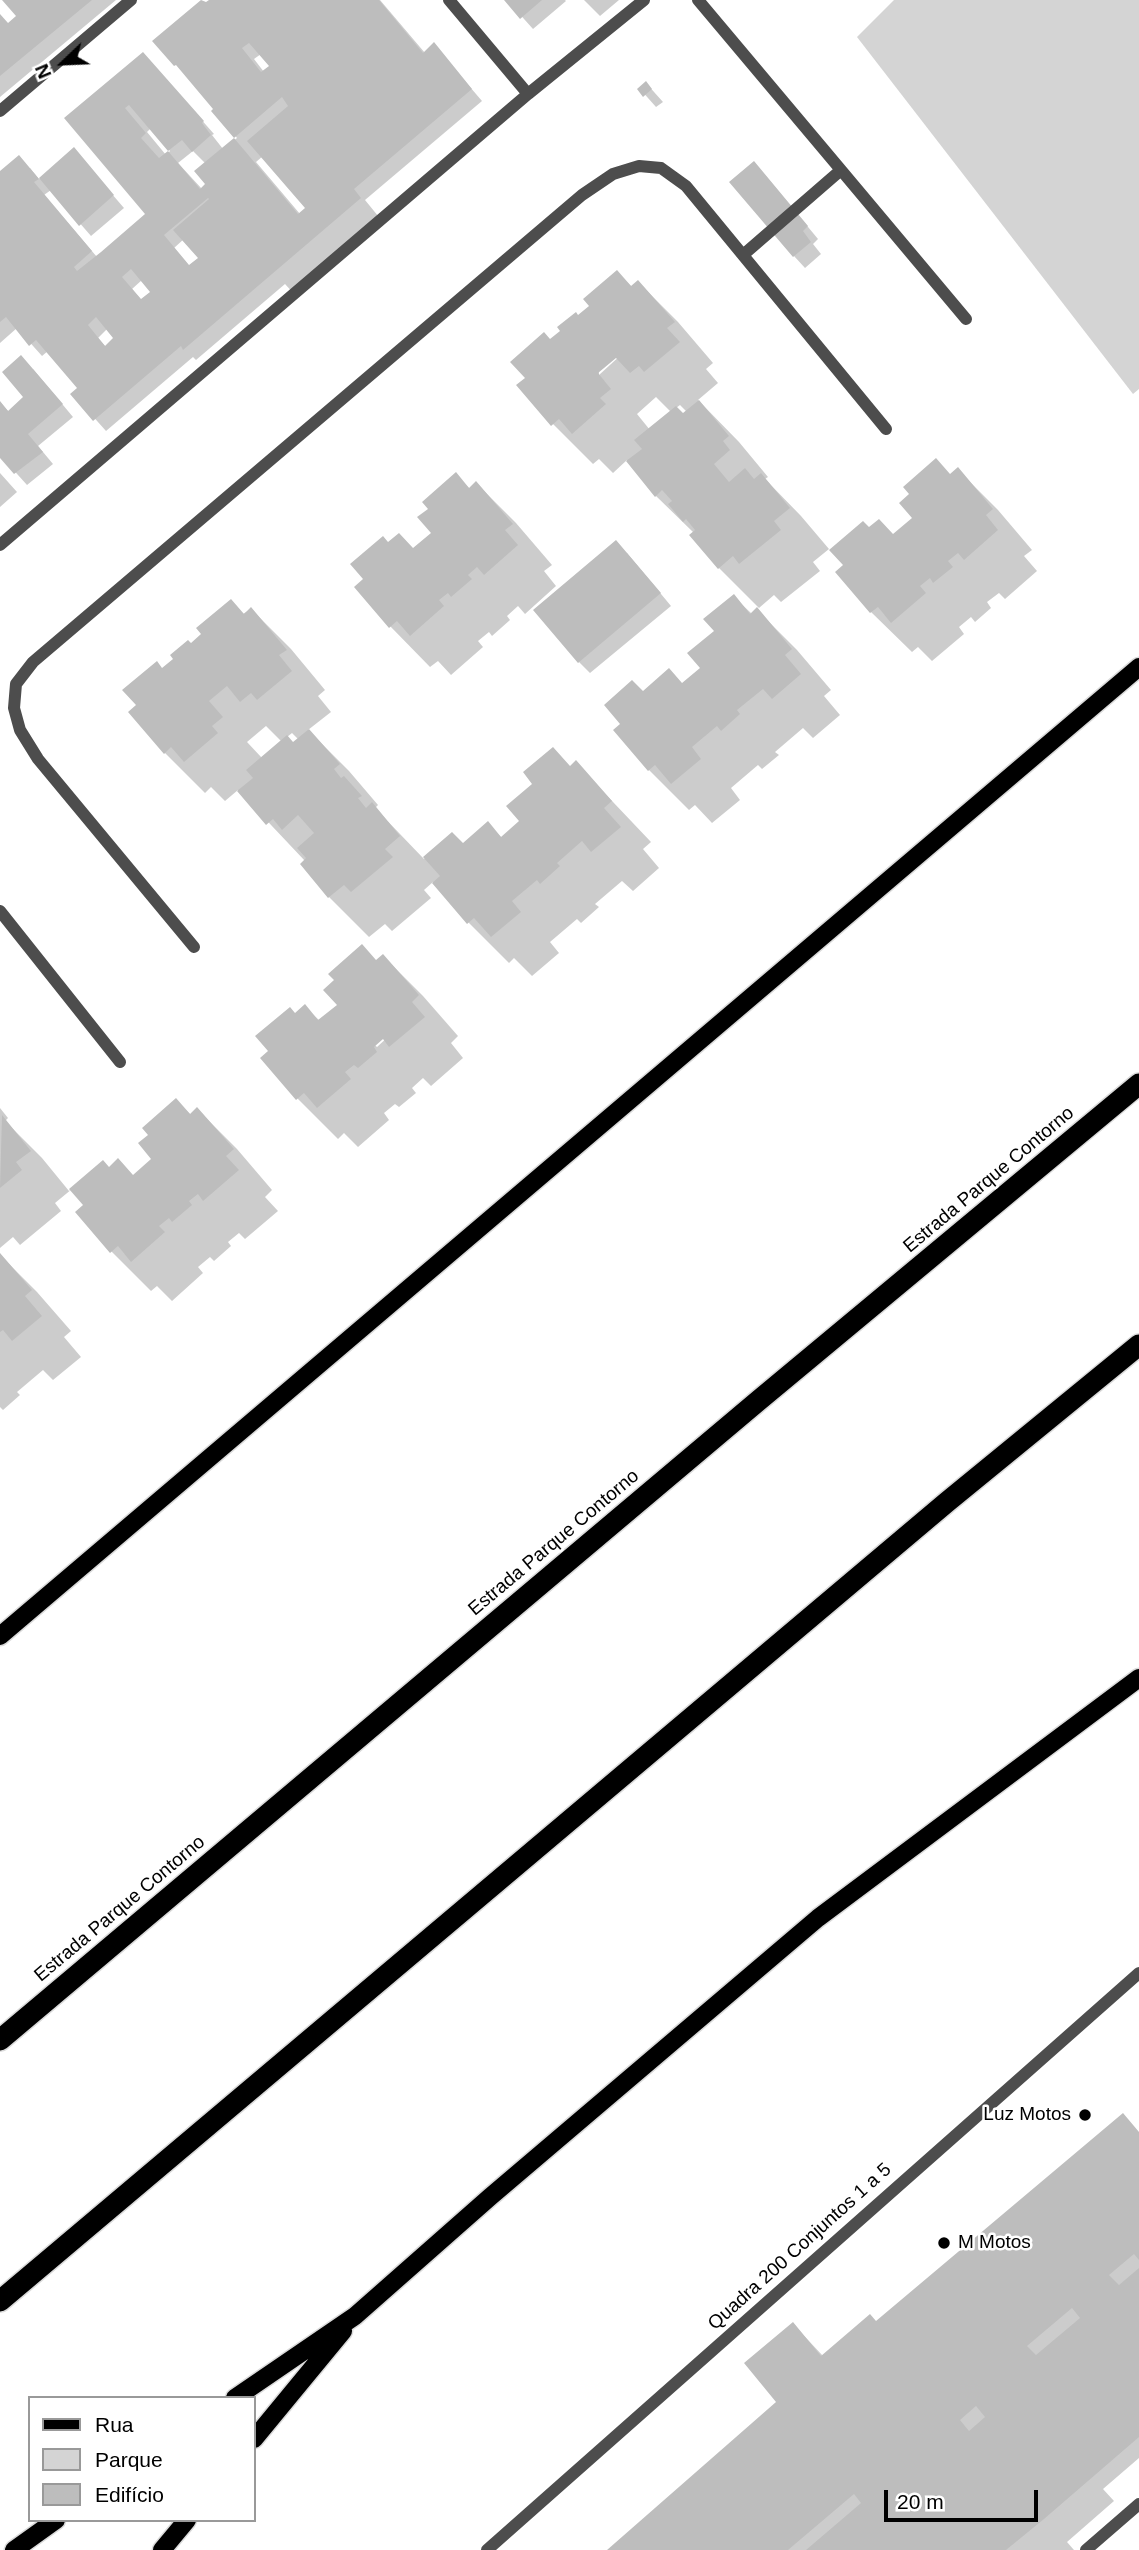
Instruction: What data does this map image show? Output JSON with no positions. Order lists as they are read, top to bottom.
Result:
{
  "streets": {
    "highway": ["Estrada Parque Contorno"],
    "street": ["Quadra 200 Conjuntos 1 a 5"]
  },
  "places": ["Luz Motos", "M Motos"],
  "legend": ["Rua", "Parque", "Edifício"],
  "scale_bar": "20 m",
  "north": "bottom left"
}
